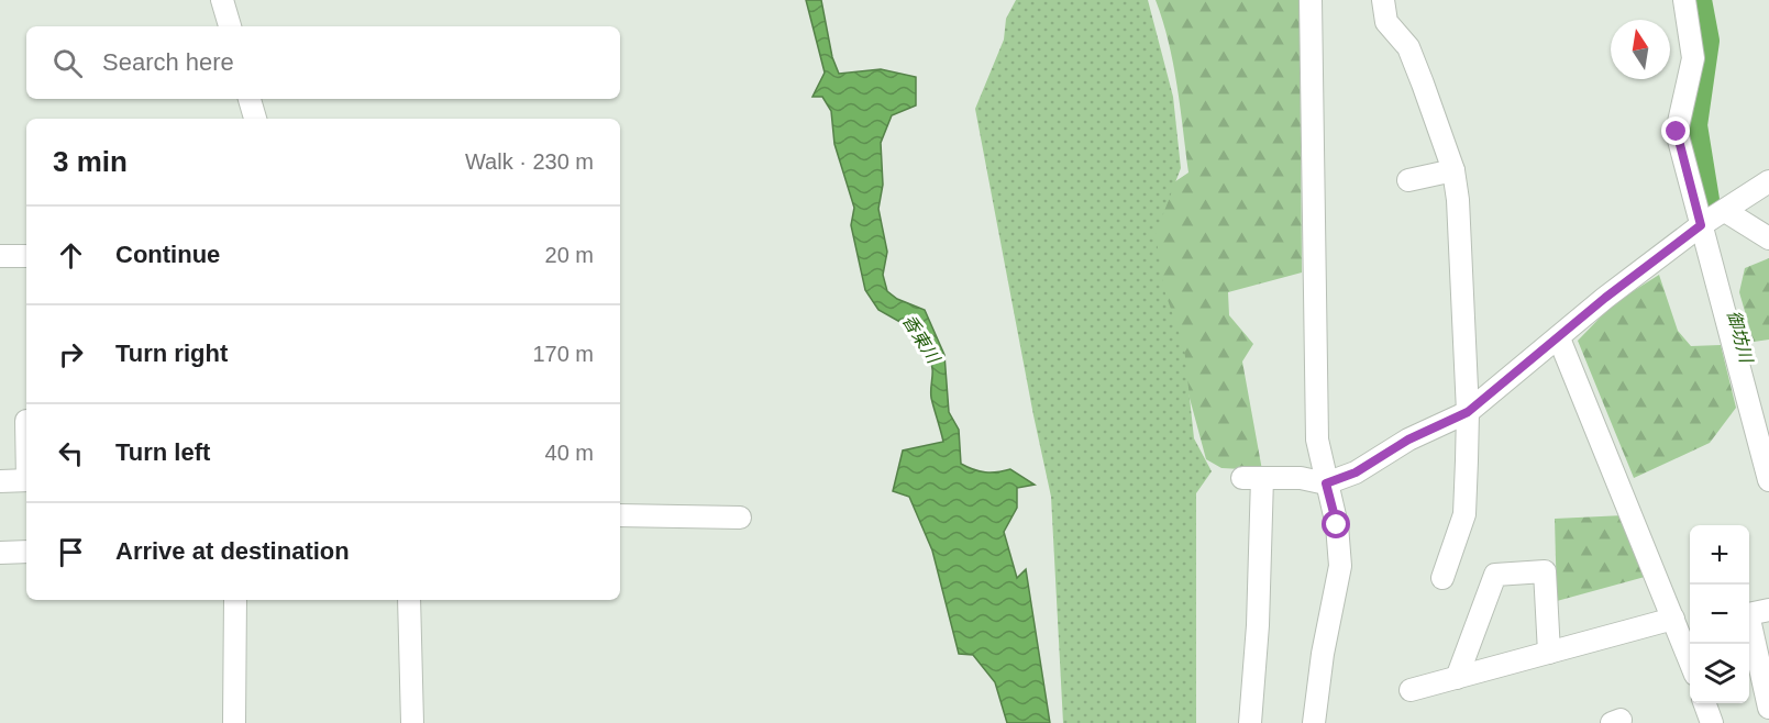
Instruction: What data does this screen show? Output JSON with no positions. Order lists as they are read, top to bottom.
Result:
{
  "water": ["御坊川", "香東川"],
  "north": "top",
  "page": {
    "search": "Search here",
    "heading": ["3 min", "Walk · 230 m"],
    "list": [
      ["Continue", "20 m"],
      ["Turn right", "170 m"],
      ["Turn left", "40 m"],
      "Arrive at destination"
    ],
    "map_buttons": ["+", "−"]
  }
}
